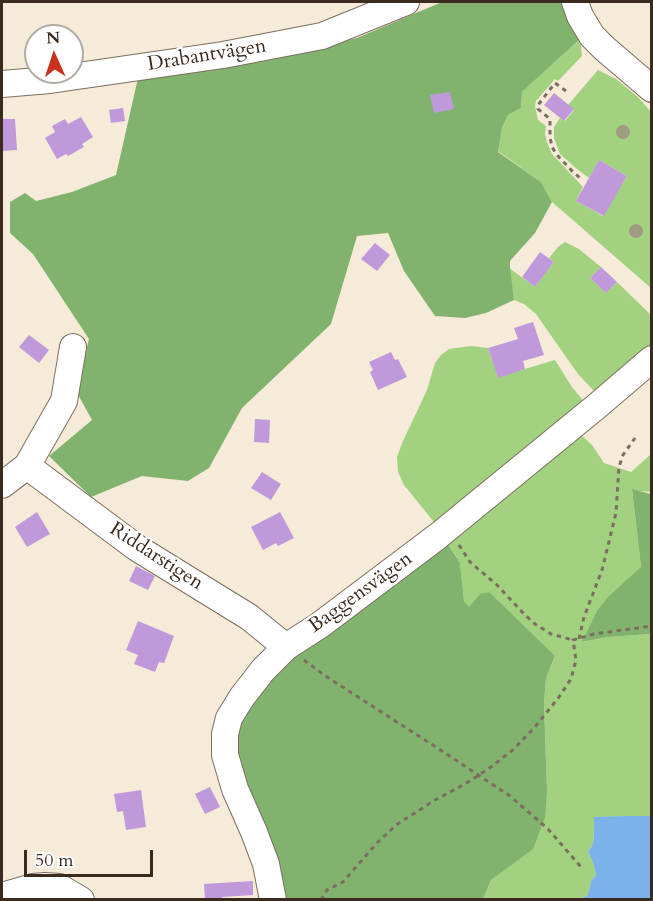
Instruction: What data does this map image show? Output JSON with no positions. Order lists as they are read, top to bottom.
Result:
{
  "streets": {
    "street": ["Drabantvägen", "Riddarstigen", "Baggensvägen"]
  },
  "crossings": [
    ["Riddarstigen", "Baggensvägen"]
  ],
  "scale_bar": "50 m",
  "north": "top"
}
